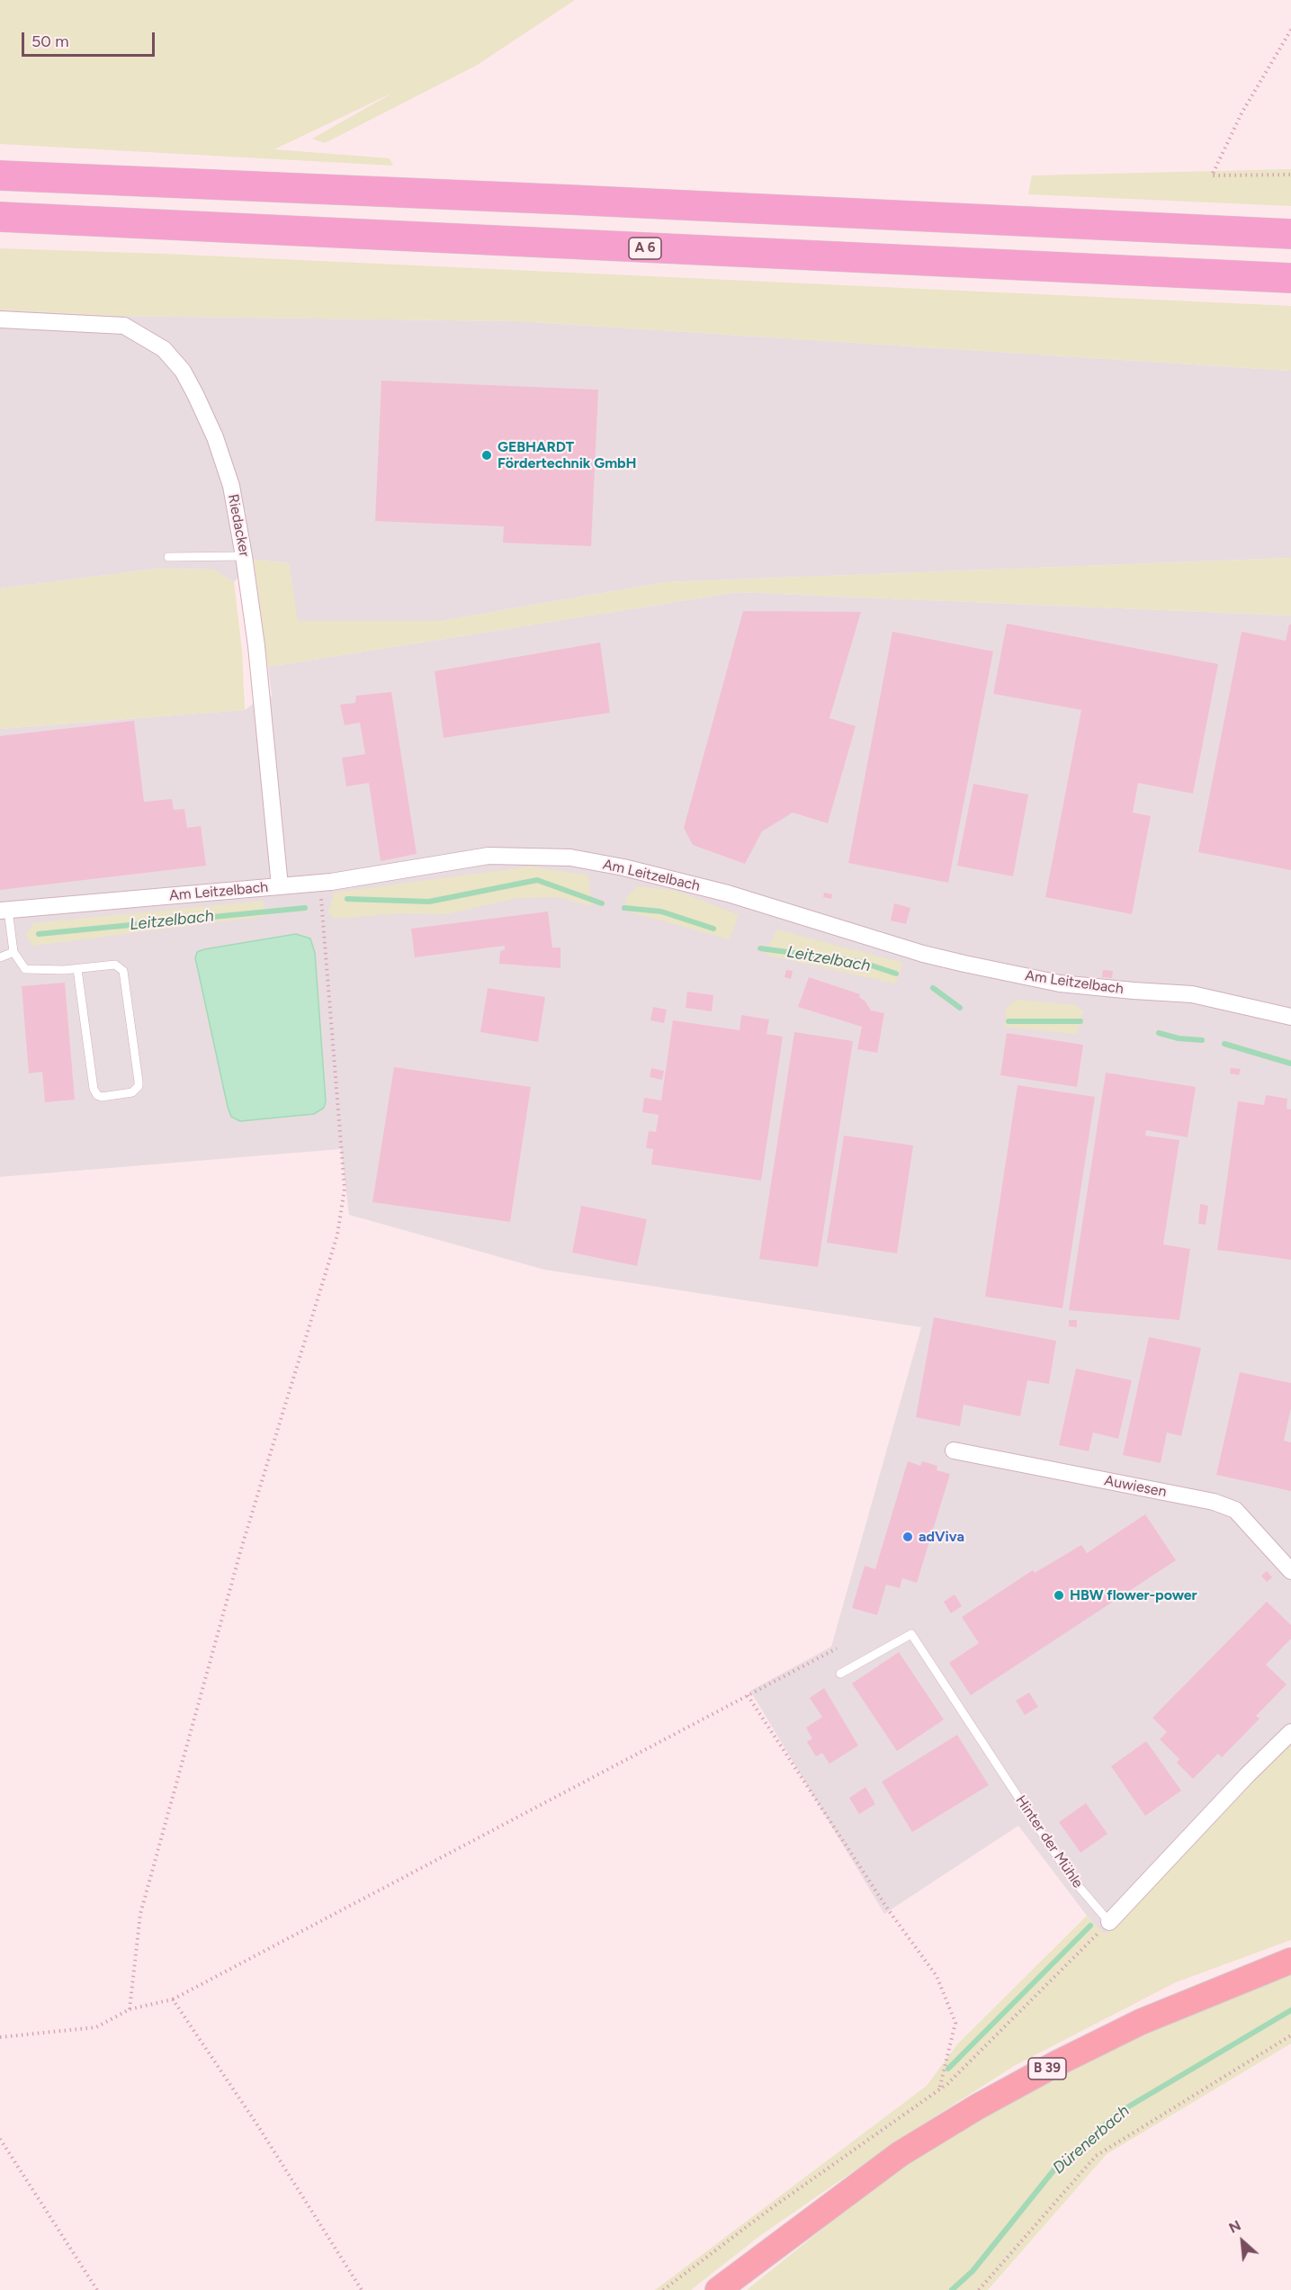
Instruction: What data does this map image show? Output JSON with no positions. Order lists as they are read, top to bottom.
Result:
{
  "streets": {
    "highway": ["A 6"],
    "main road": ["B 39"],
    "street": ["Riedacker", "Am Leitzelbach", "Auwiesen"],
    "lane": ["Hinter der Mühle"]
  },
  "crossings": [
    ["Riedacker", "Am Leitzelbach"]
  ],
  "water": ["Leitzelbach", "Dürenerbach"],
  "places": ["GEBHARDT Fördertechnik GmbH", "adViva", "HBW flower-power"],
  "scale_bar": "50 m",
  "north": "top left"
}
